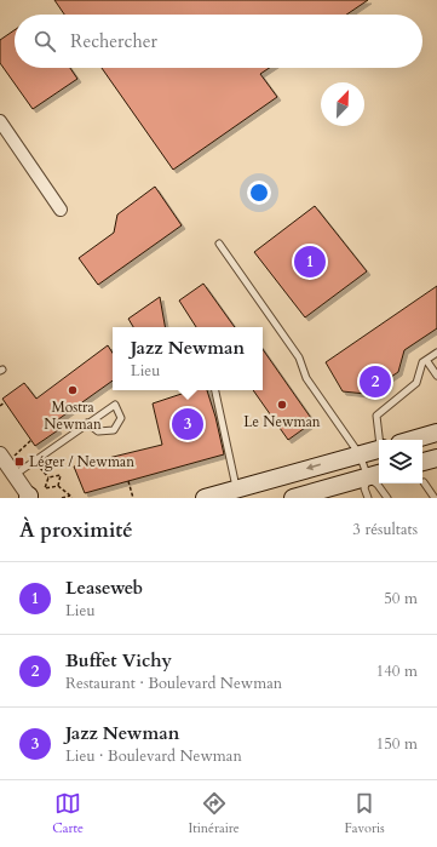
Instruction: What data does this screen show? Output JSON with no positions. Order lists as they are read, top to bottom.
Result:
{
  "places": {
    "other": ["Mostra Newman", "Le Newman"],
    "transit": ["Léger / Newman"]
  },
  "north": "top right",
  "page": {
    "search": "Rechercher",
    "pins": ["1", "2", "3"],
    "popup": ["Jazz Newman", "Lieu"],
    "heading": ["À proximité", "3 résultats"],
    "list": [
      {
        "mark": "1",
        "name": "Leaseweb",
        "note": "Lieu",
        "value": "50 m"
      },
      {
        "mark": "2",
        "name": "Buffet Vichy",
        "note": "Restaurant · Boulevard Newman",
        "value": "140 m"
      },
      {
        "mark": "3",
        "name": "Jazz Newman",
        "note": "Lieu · Boulevard Newman",
        "value": "150 m"
      }
    ],
    "nav": ["Carte", "Itinéraire", "Favoris"]
  }
}
